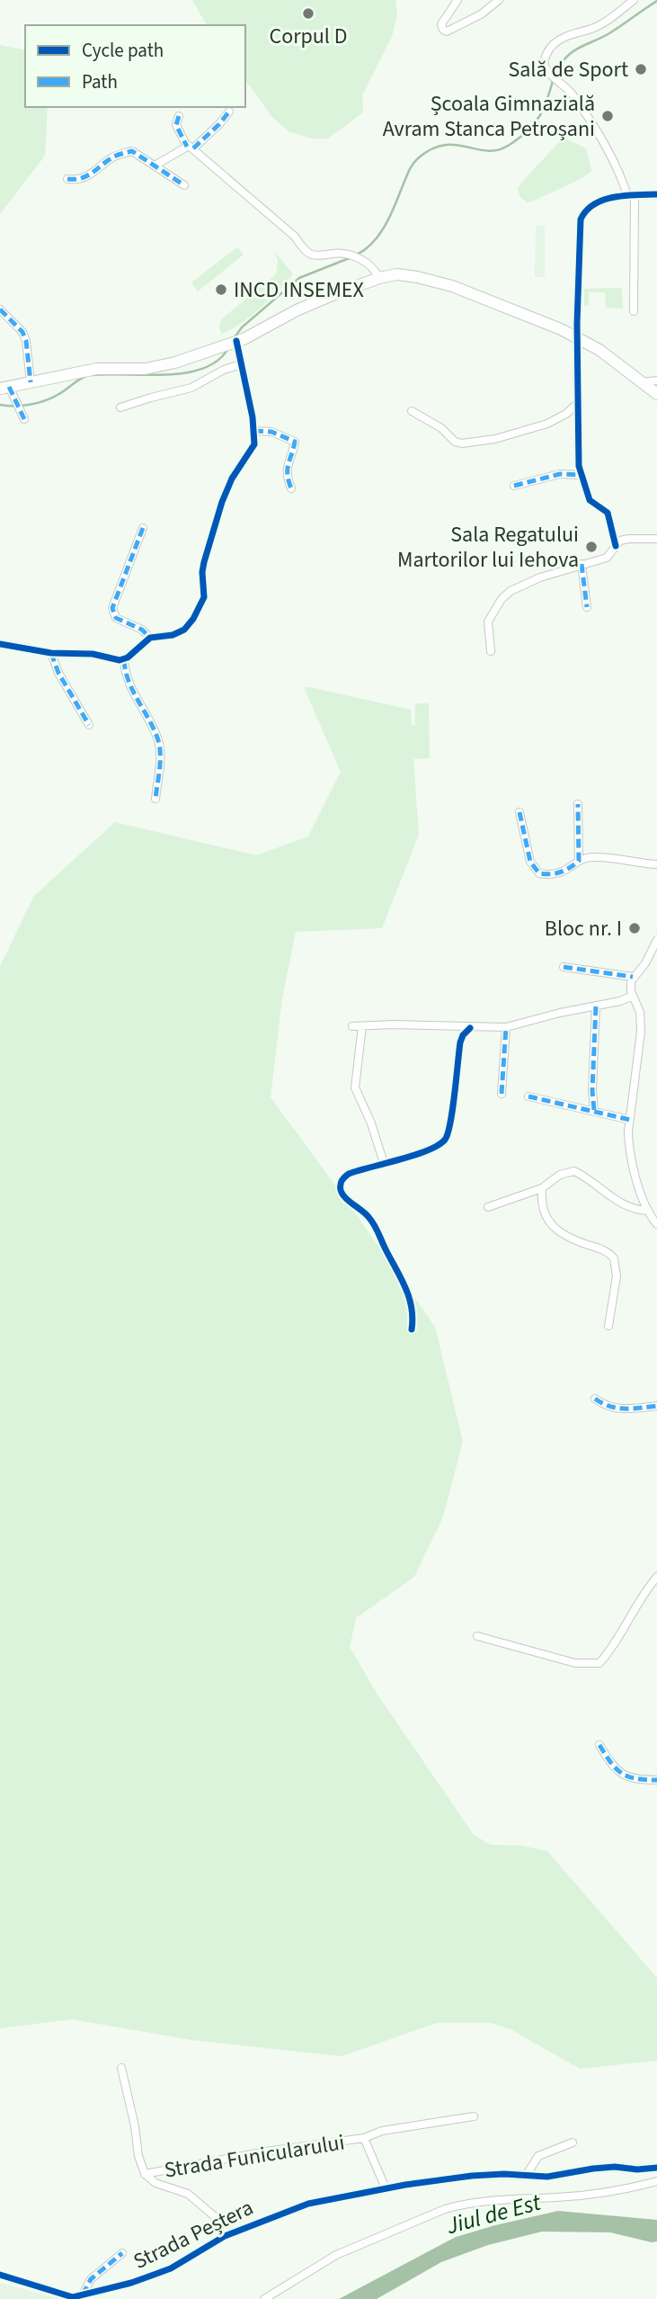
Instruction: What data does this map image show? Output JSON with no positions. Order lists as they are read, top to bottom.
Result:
{
  "streets": {
    "street": ["Strada Funicularului", "Strada Peștera"]
  },
  "crossings": [
    ["Strada Funicularului", "Strada Peștera"]
  ],
  "water": ["Jiul de Est"],
  "places": [
    "Corpul D",
    "Sală de Sport",
    "Școala Gimnazială Avram Stanca Petroșani",
    "INCD INSEMEX",
    "Sala Regatului Martorilor lui Iehova",
    "Bloc nr. I"
  ],
  "legend": ["Cycle path", "Path"]
}
